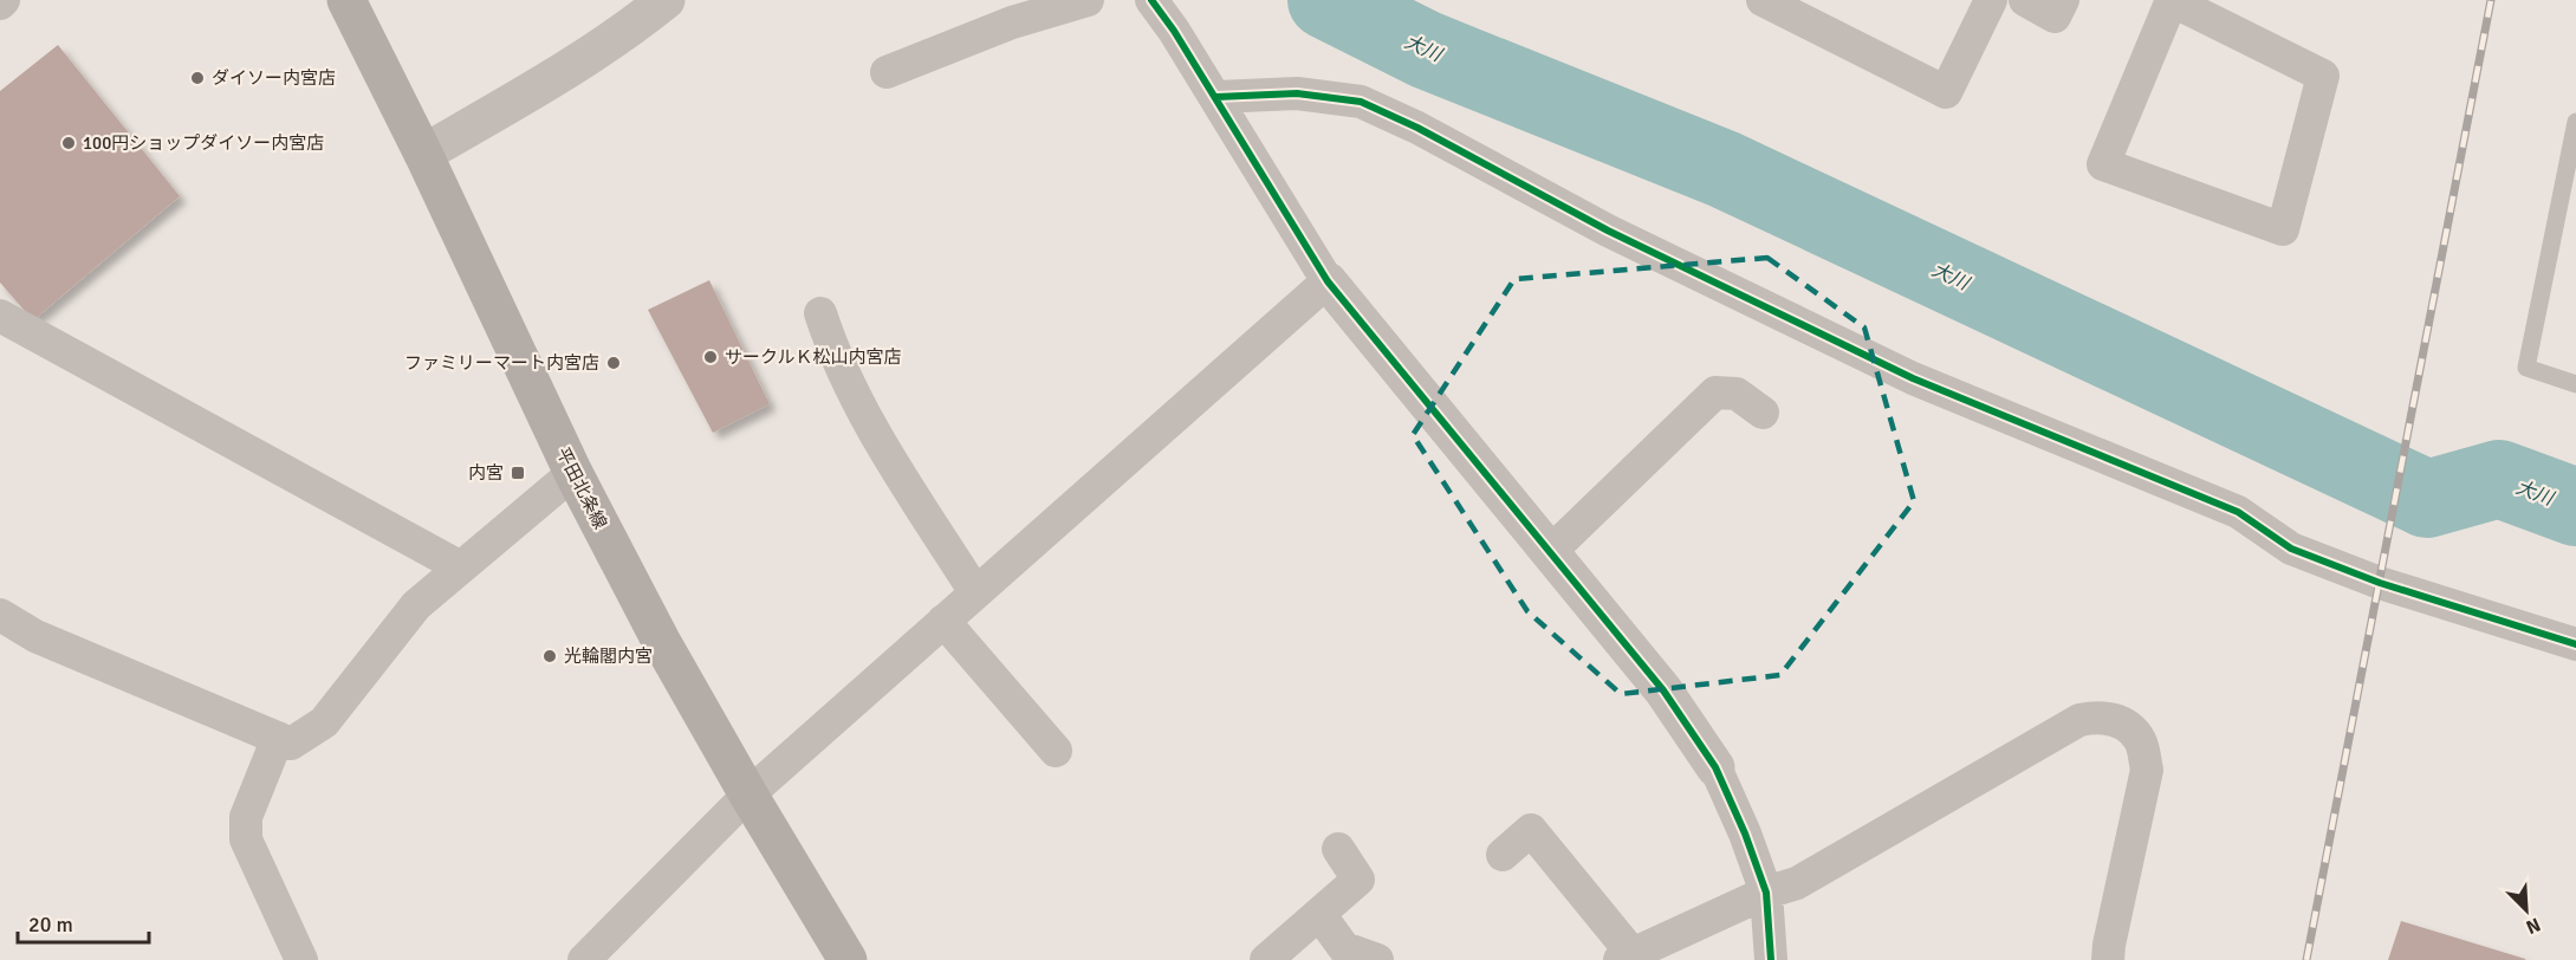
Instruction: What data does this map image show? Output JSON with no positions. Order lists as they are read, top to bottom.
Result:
{
  "streets": {
    "main road": ["平田北条線"]
  },
  "water": ["大川"],
  "places": {
    "other": [
      "ダイソー内宮店",
      "100円ショップダイソー内宮店",
      "サークルＫ松山内宮店",
      "ファミリーマート内宮店",
      "光輪閣内宮"
    ],
    "transit": ["内宮"]
  },
  "scale_bar": "20 m",
  "north": "bottom right"
}
